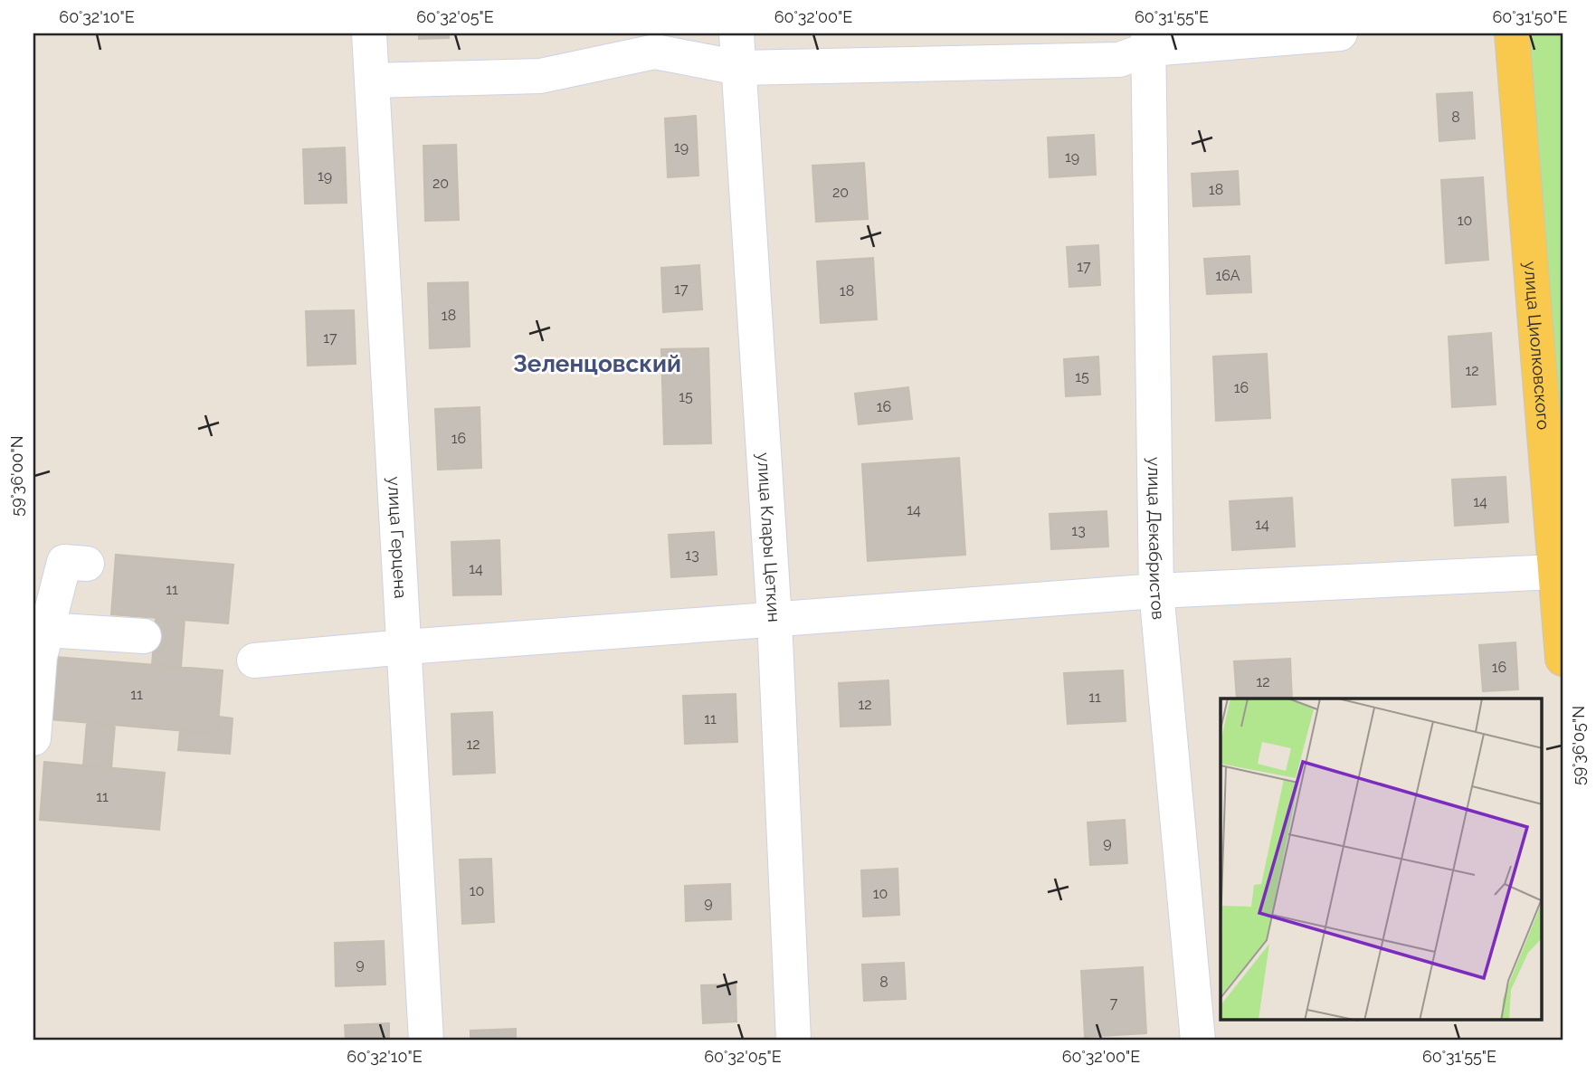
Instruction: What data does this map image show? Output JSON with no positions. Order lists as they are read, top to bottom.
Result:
{
  "streets": {
    "main road": ["улица Циолковского"],
    "street": ["улица Герцена", "улица Клары Цеткин", "улица Декабристов"]
  },
  "districts": ["Зеленцовский"],
  "house_numbers": [
    "8",
    "19",
    "19",
    "19",
    "20",
    "18",
    "20",
    "10",
    "17",
    "16А",
    "17",
    "18",
    "18",
    "17",
    "12",
    "15",
    "16",
    "15",
    "16",
    "16",
    "14",
    "14",
    "14",
    "13",
    "13",
    "14",
    "11",
    "16",
    "12",
    "11",
    "11",
    "12",
    "11",
    "12",
    "11",
    "9",
    "10",
    "10",
    "9",
    "9",
    "8",
    "7"
  ],
  "coordinates": [
    "60°32'10\"E",
    "60°32'05\"E",
    "60°32'00\"E",
    "60°31'55\"E",
    "60°31'50\"E",
    "59°36'00\"N",
    "59°36'05\"N"
  ]
}
